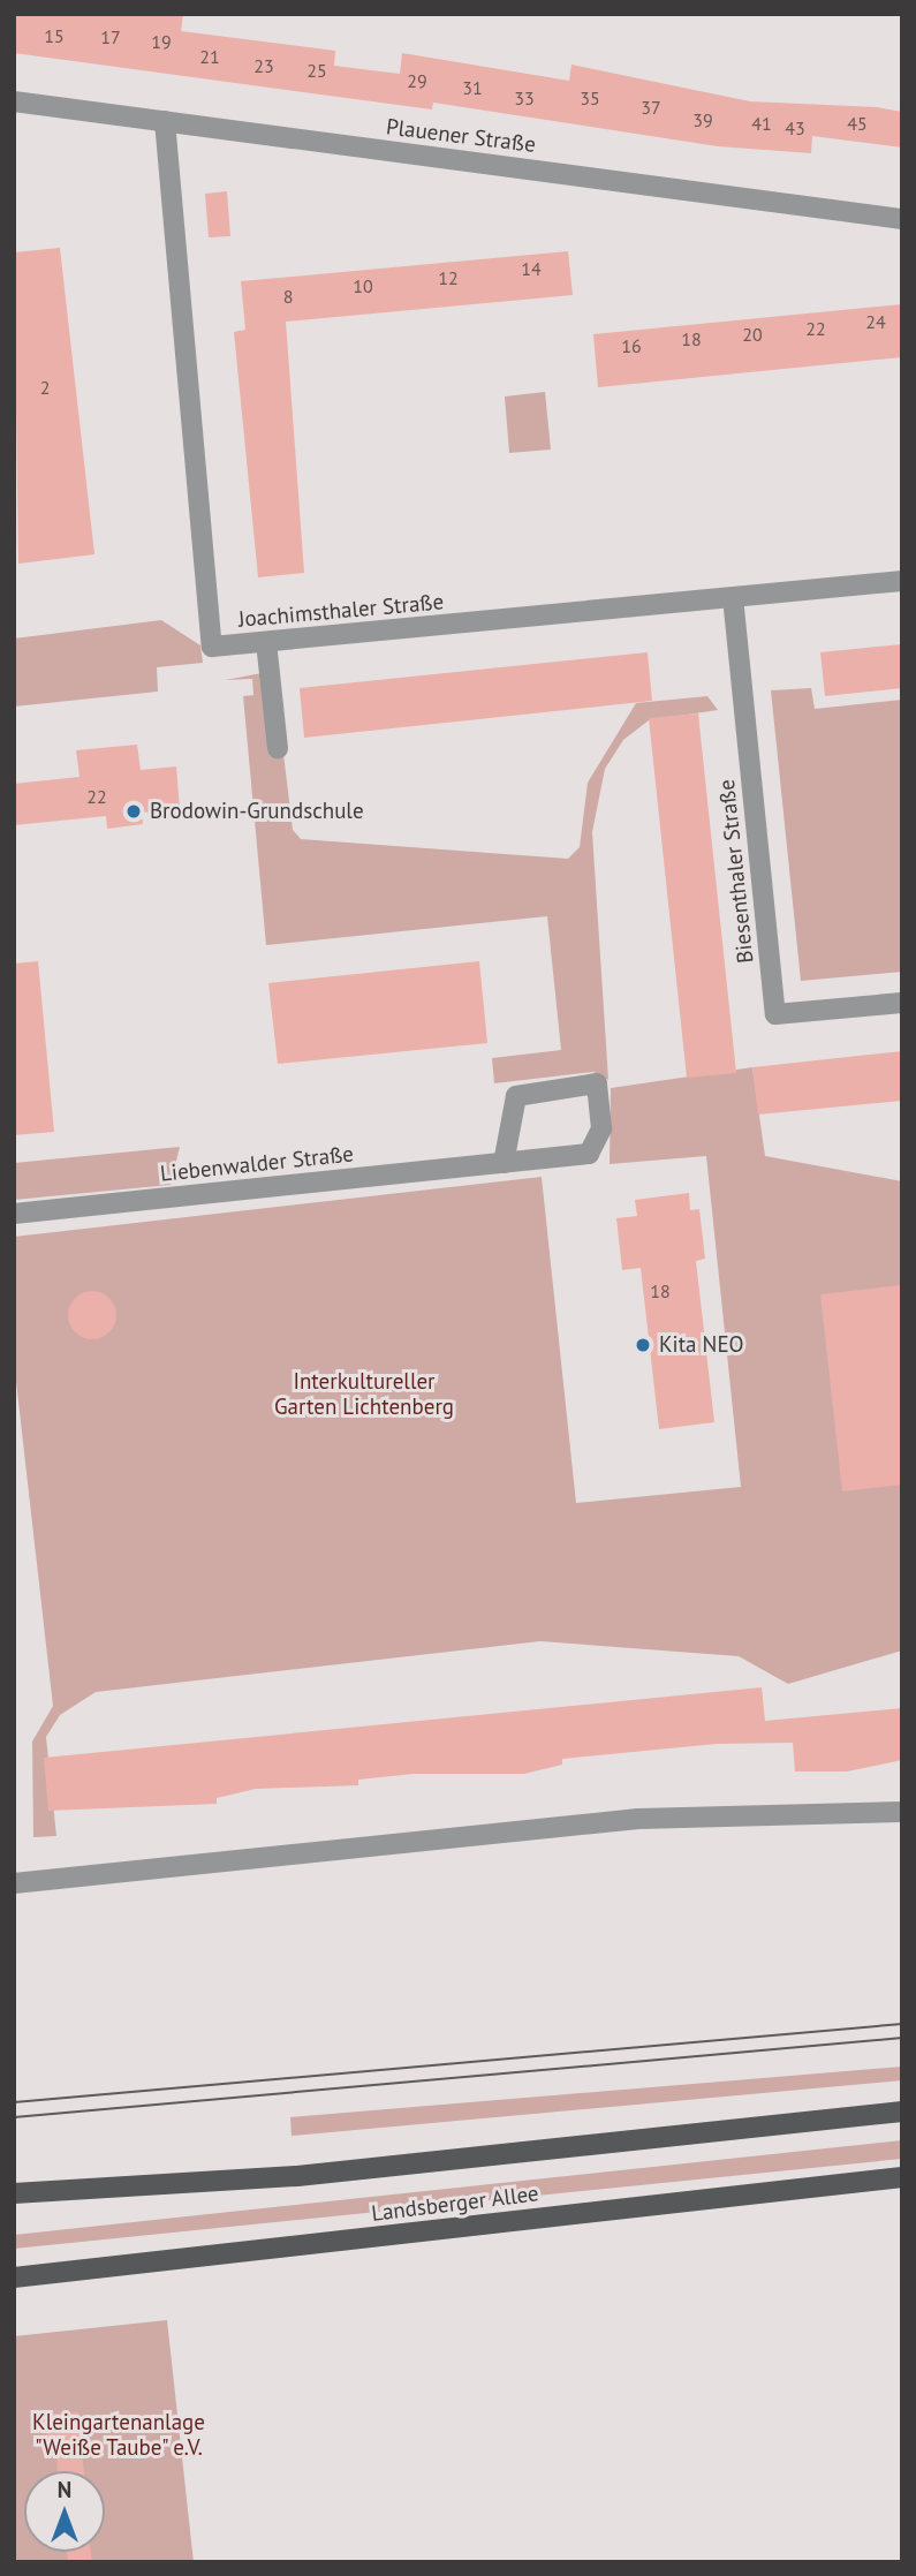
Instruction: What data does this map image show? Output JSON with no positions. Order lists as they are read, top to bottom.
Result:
{
  "streets": {
    "main road": ["Landsberger Allee"],
    "street": [
      "Plauener Straße",
      "Joachimsthaler Straße",
      "Biesenthaler Straße",
      "Liebenwalder Straße"
    ]
  },
  "crossings": [
    ["Plauener Straße", "Joachimsthaler Straße"],
    ["Joachimsthaler Straße", "Biesenthaler Straße"]
  ],
  "parks": ["Interkultureller Garten Lichtenberg", "Kleingartenanlage \"Weiße Taube\" e.V."],
  "places": ["Brodowin-Grundschule", "Kita NEO"],
  "house_numbers": [
    "15",
    "17",
    "19",
    "21",
    "23",
    "25",
    "29",
    "31",
    "33",
    "35",
    "37",
    "39",
    "41",
    "45",
    "43",
    "14",
    "12",
    "10",
    "8",
    "24",
    "22",
    "20",
    "18",
    "16",
    "2",
    "22",
    "18"
  ],
  "north": "top"
}
